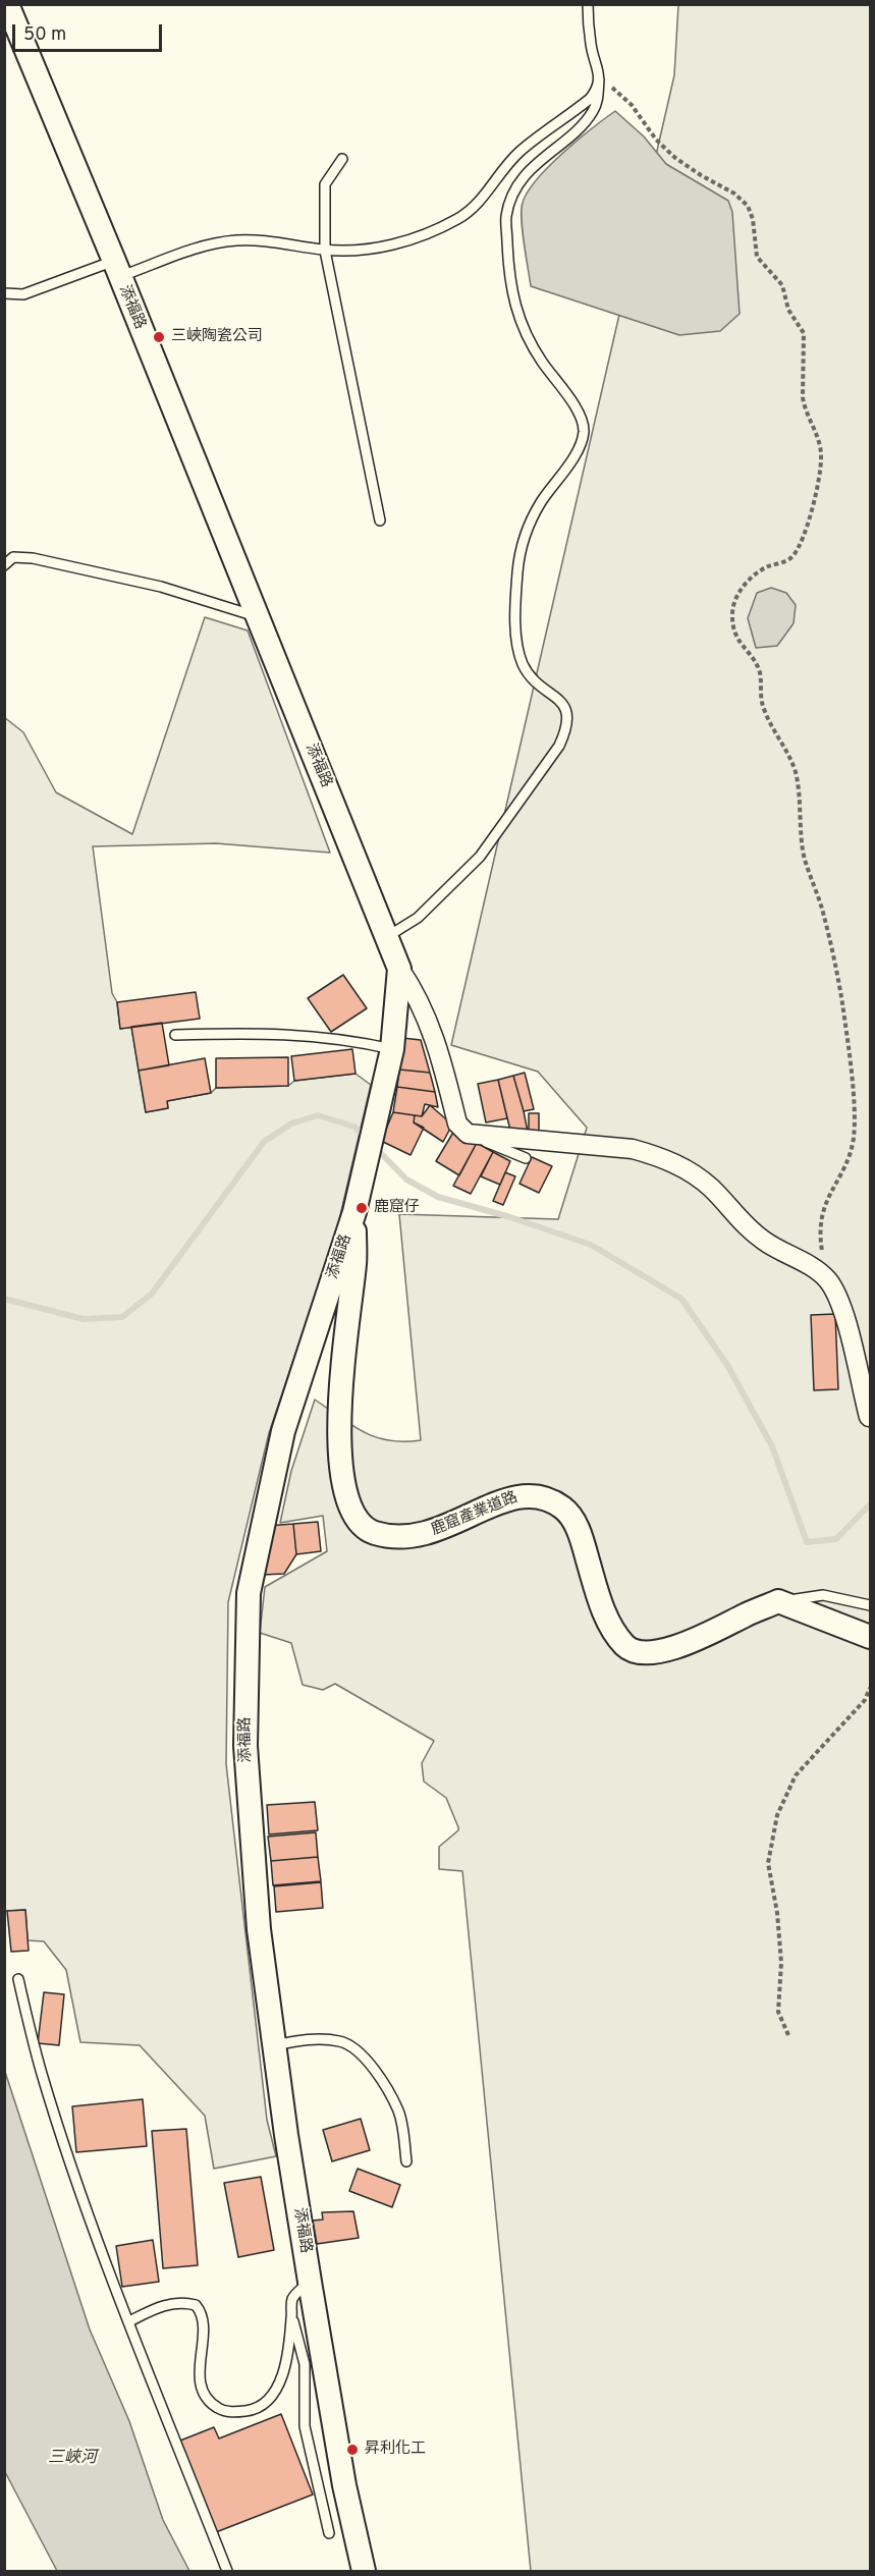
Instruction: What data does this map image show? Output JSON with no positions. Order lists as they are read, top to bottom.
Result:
{
  "streets": {
    "street": ["添福路", "鹿窟產業道路"]
  },
  "crossings": [
    ["添福路", "鹿窟產業道路"]
  ],
  "water": ["三峽河"],
  "places": ["三峽陶瓷公司", "鹿窟仔", "昇利化工"],
  "scale_bar": "50 m"
}
